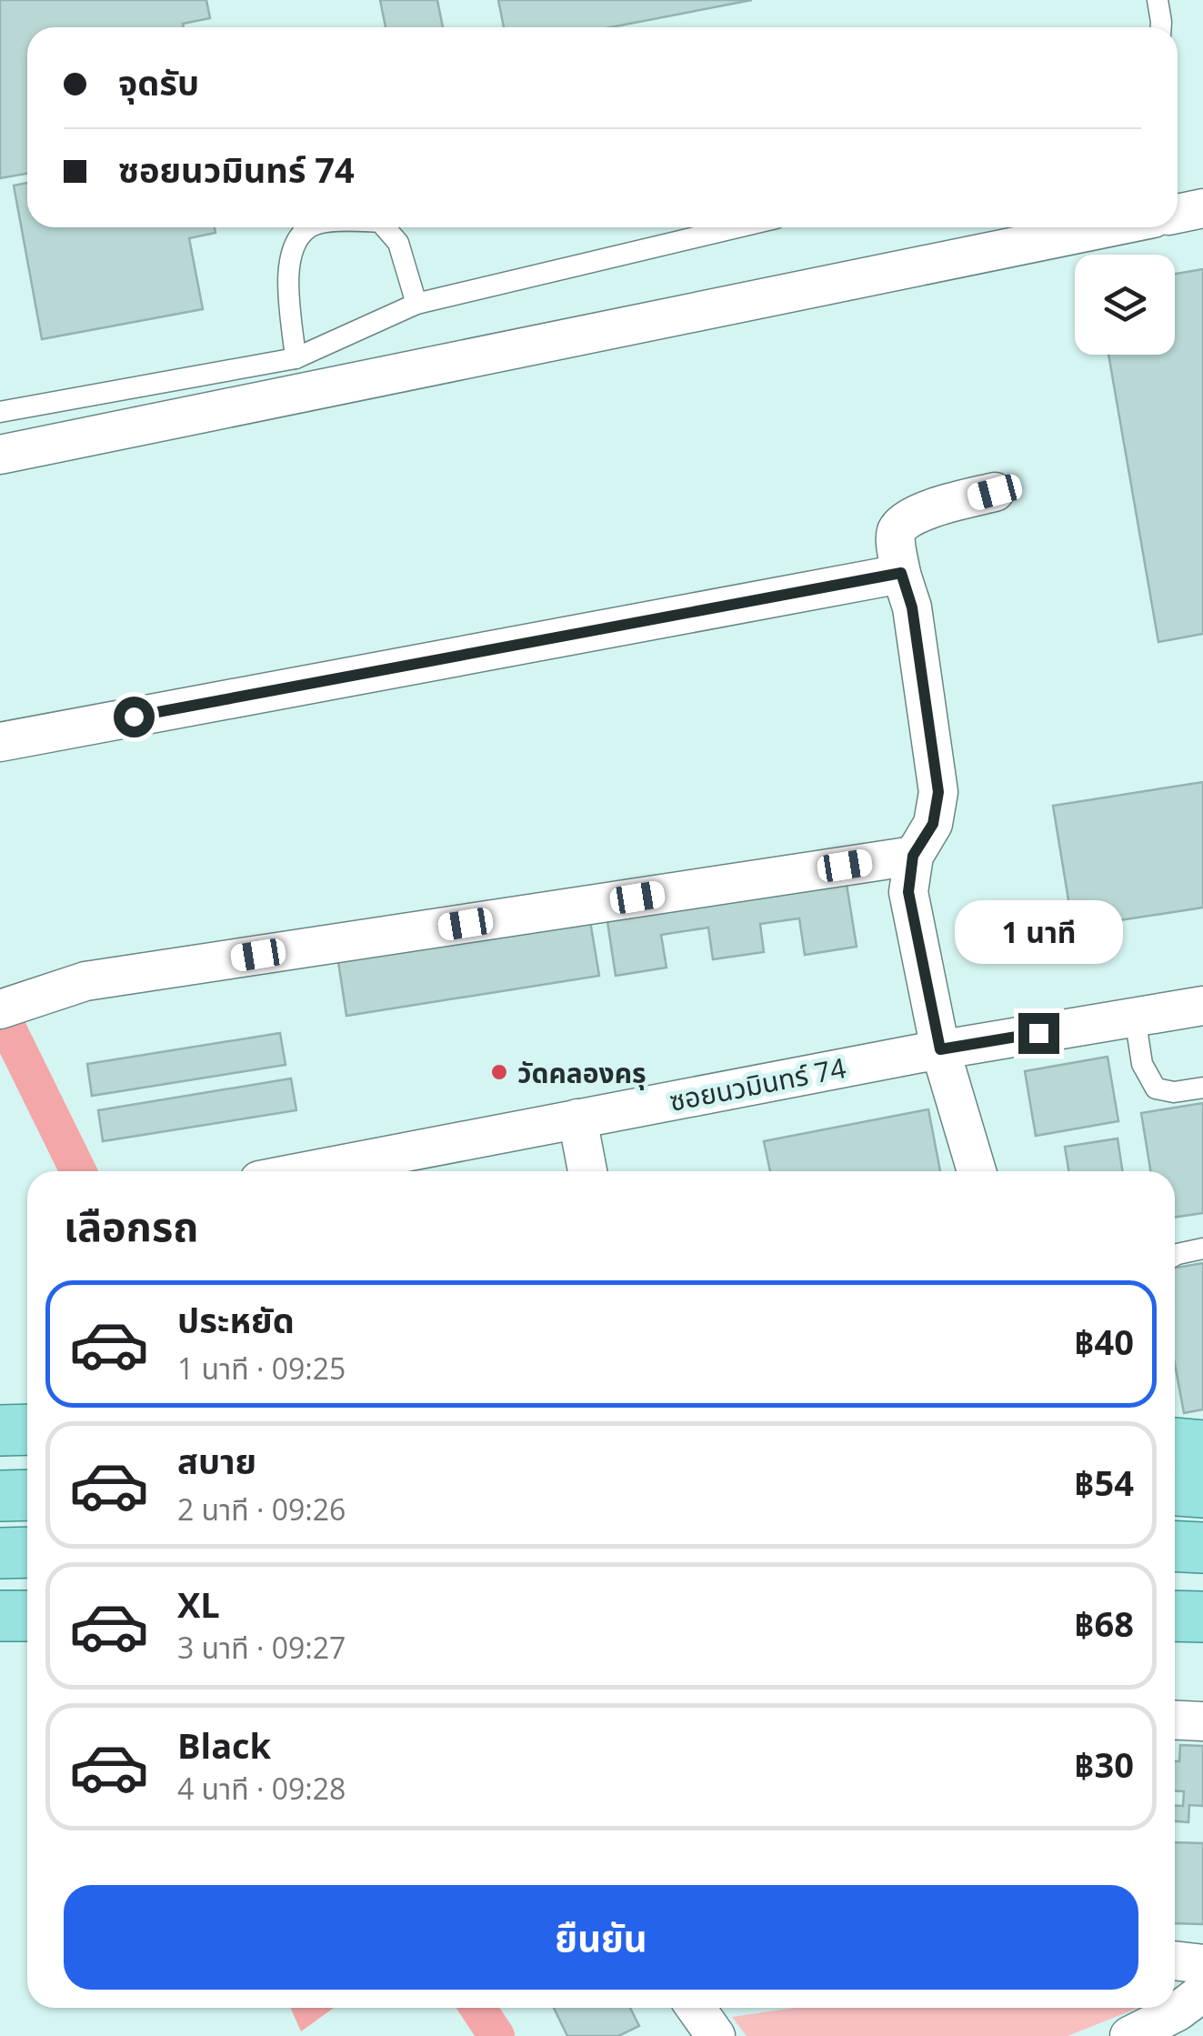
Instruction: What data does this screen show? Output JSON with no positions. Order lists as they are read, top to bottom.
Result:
{
  "streets": {
    "street": ["ซอยนวมินทร์ 74"]
  },
  "places": ["วัดคลองครุ"],
  "page": {
    "banner": ["จุดรับ", "ซอยนวมินทร์ 74"],
    "bubble": "1 นาที",
    "heading": "เลือกรถ",
    "list": [
      {
        "name": "ประหยัด",
        "note": "1 นาที · 09:25",
        "value": "฿40"
      },
      {
        "name": "สบาย",
        "note": "2 นาที · 09:26",
        "value": "฿54"
      },
      {
        "name": "XL",
        "note": "3 นาที · 09:27",
        "value": "฿68"
      },
      {
        "name": "Black",
        "note": "4 นาที · 09:28",
        "value": "฿30"
      }
    ],
    "buttons": "ยืนยัน"
  }
}
